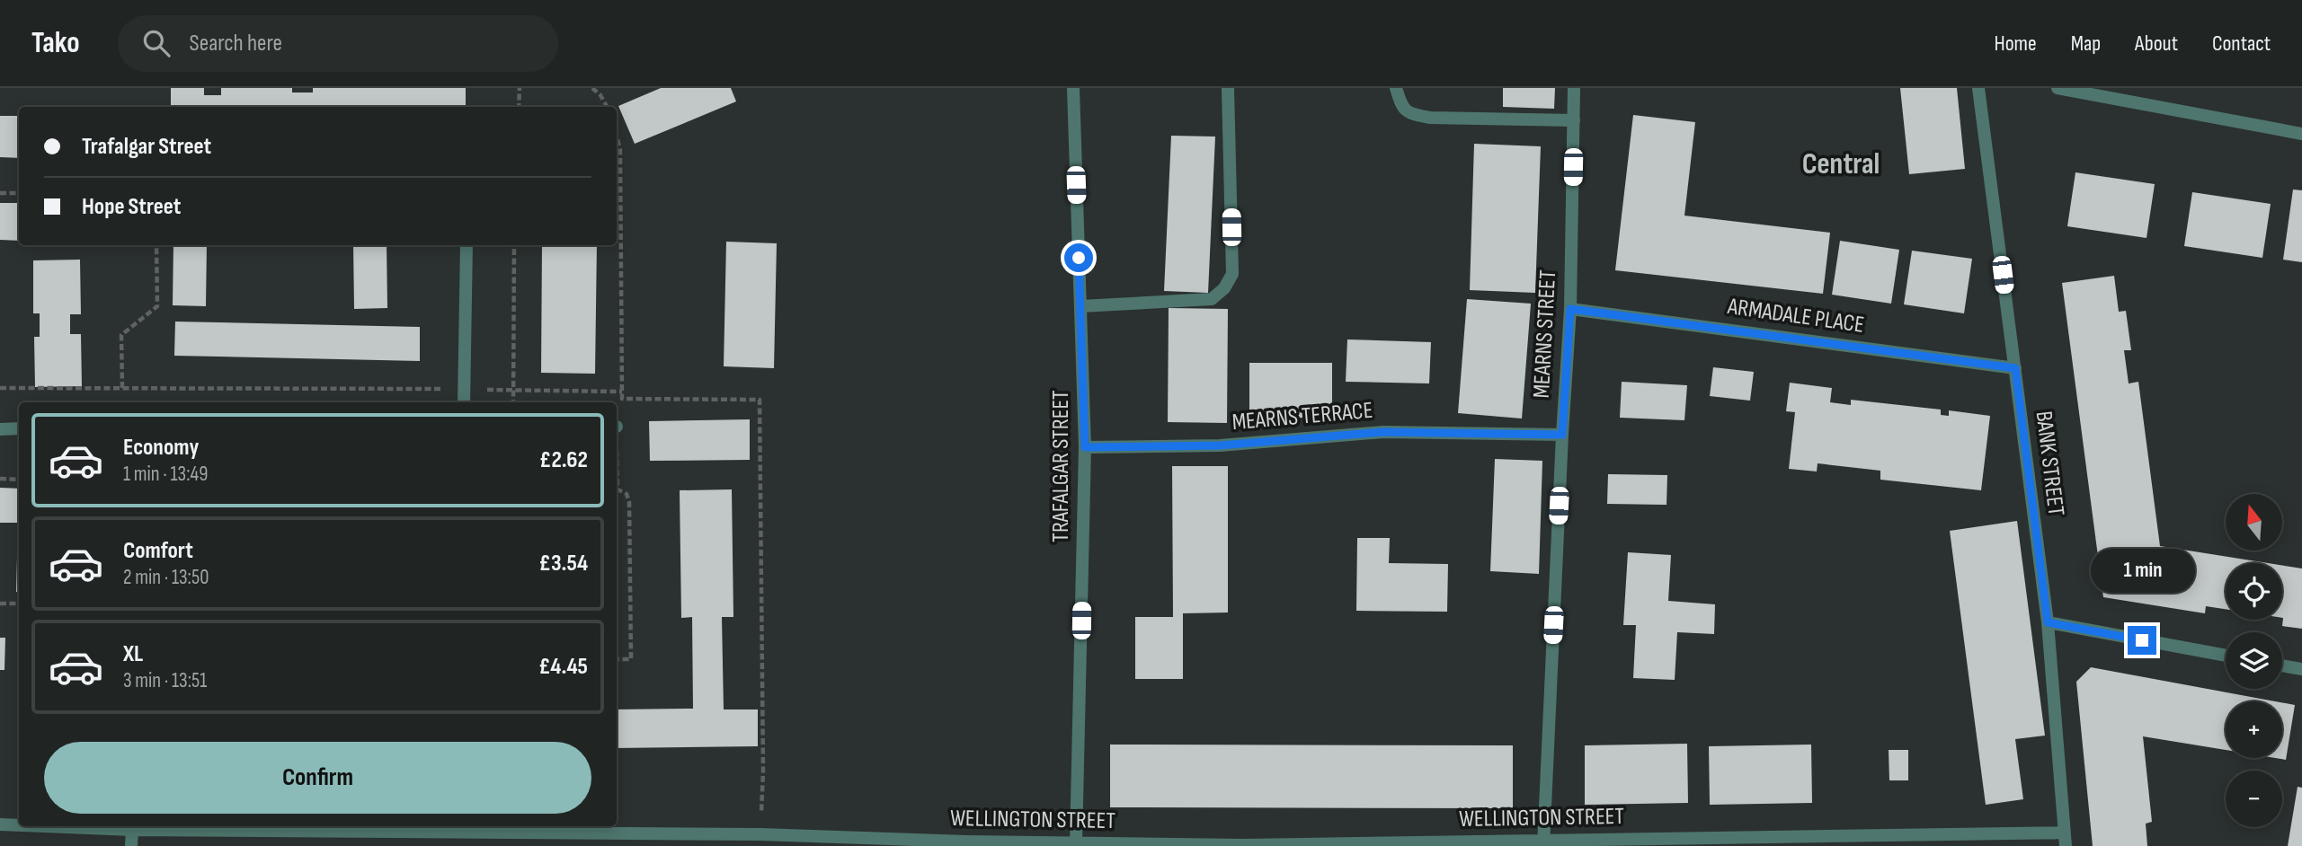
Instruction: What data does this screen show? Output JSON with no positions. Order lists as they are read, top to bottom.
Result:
{
  "streets": {
    "street": [
      "ARMADALE PLACE",
      "MEARNS STREET",
      "MEARNS TERRACE",
      "BANK STREET",
      "TRAFALGAR STREET",
      "WELLINGTON STREET"
    ]
  },
  "crossings": [
    ["ARMADALE PLACE", "MEARNS STREET"],
    ["ARMADALE PLACE", "BANK STREET"],
    ["MEARNS STREET", "MEARNS TERRACE"],
    ["MEARNS STREET", "WELLINGTON STREET"],
    ["MEARNS TERRACE", "TRAFALGAR STREET"],
    ["BANK STREET", "WELLINGTON STREET"],
    ["TRAFALGAR STREET", "WELLINGTON STREET"]
  ],
  "districts": ["Central"],
  "north": "top",
  "page": {
    "header": "Tako",
    "search": "Search here",
    "nav": [
      "Home",
      "Map",
      "About",
      "Contact"
    ],
    "banner": ["Trafalgar Street", "Hope Street"],
    "list": [
      {
        "name": "Economy",
        "note": "1 min · 13:49",
        "value": "£2.62"
      },
      {
        "name": "Comfort",
        "note": "2 min · 13:50",
        "value": "£3.54"
      },
      {
        "name": "XL",
        "note": "3 min · 13:51",
        "value": "£4.45"
      }
    ],
    "map_buttons": ["+", "−"],
    "bubble": "1 min",
    "buttons": "Confirm"
  }
}
